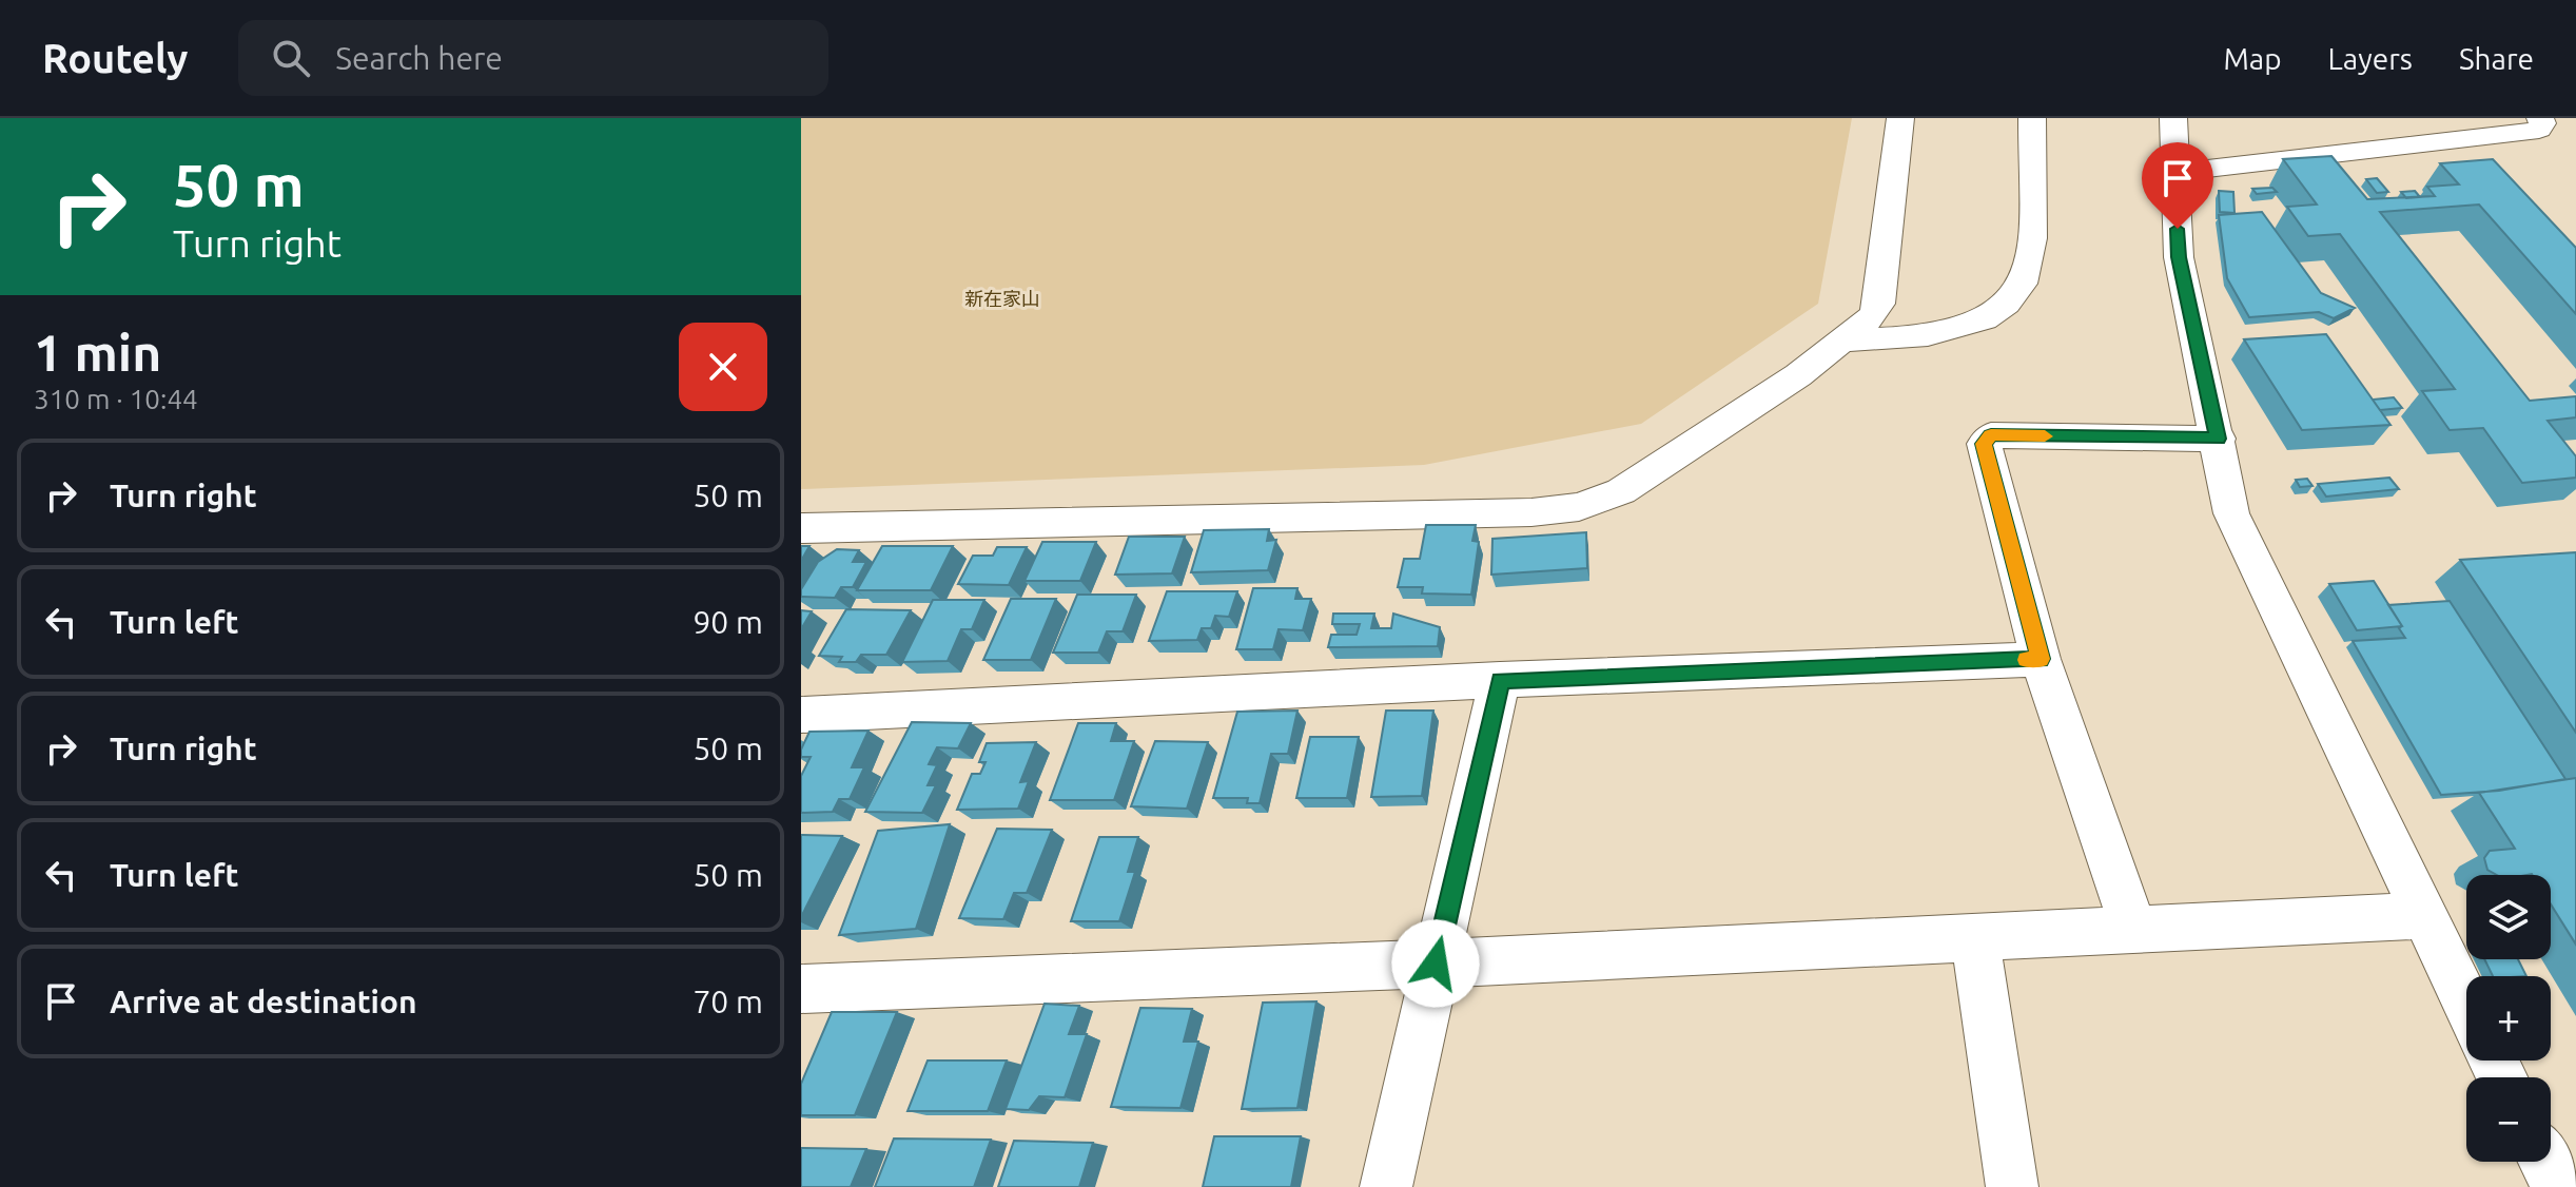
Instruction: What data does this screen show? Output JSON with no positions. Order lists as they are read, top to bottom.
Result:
{
  "parks": ["新在家山"],
  "page": {
    "header": "Routely",
    "search": "Search here",
    "nav": ["Map", "Layers", "Share"],
    "turn": ["50 m", "Turn right"],
    "heading": ["1 min", "310 m · 10:44"],
    "list": [
      {
        "name": "Turn right",
        "value": "50 m"
      },
      {
        "name": "Turn left",
        "value": "90 m"
      },
      {
        "name": "Turn right",
        "value": "50 m"
      },
      {
        "name": "Turn left",
        "value": "50 m"
      },
      {
        "name": "Arrive at destination",
        "value": "70 m"
      }
    ],
    "map_buttons": ["+", "−"]
  }
}
